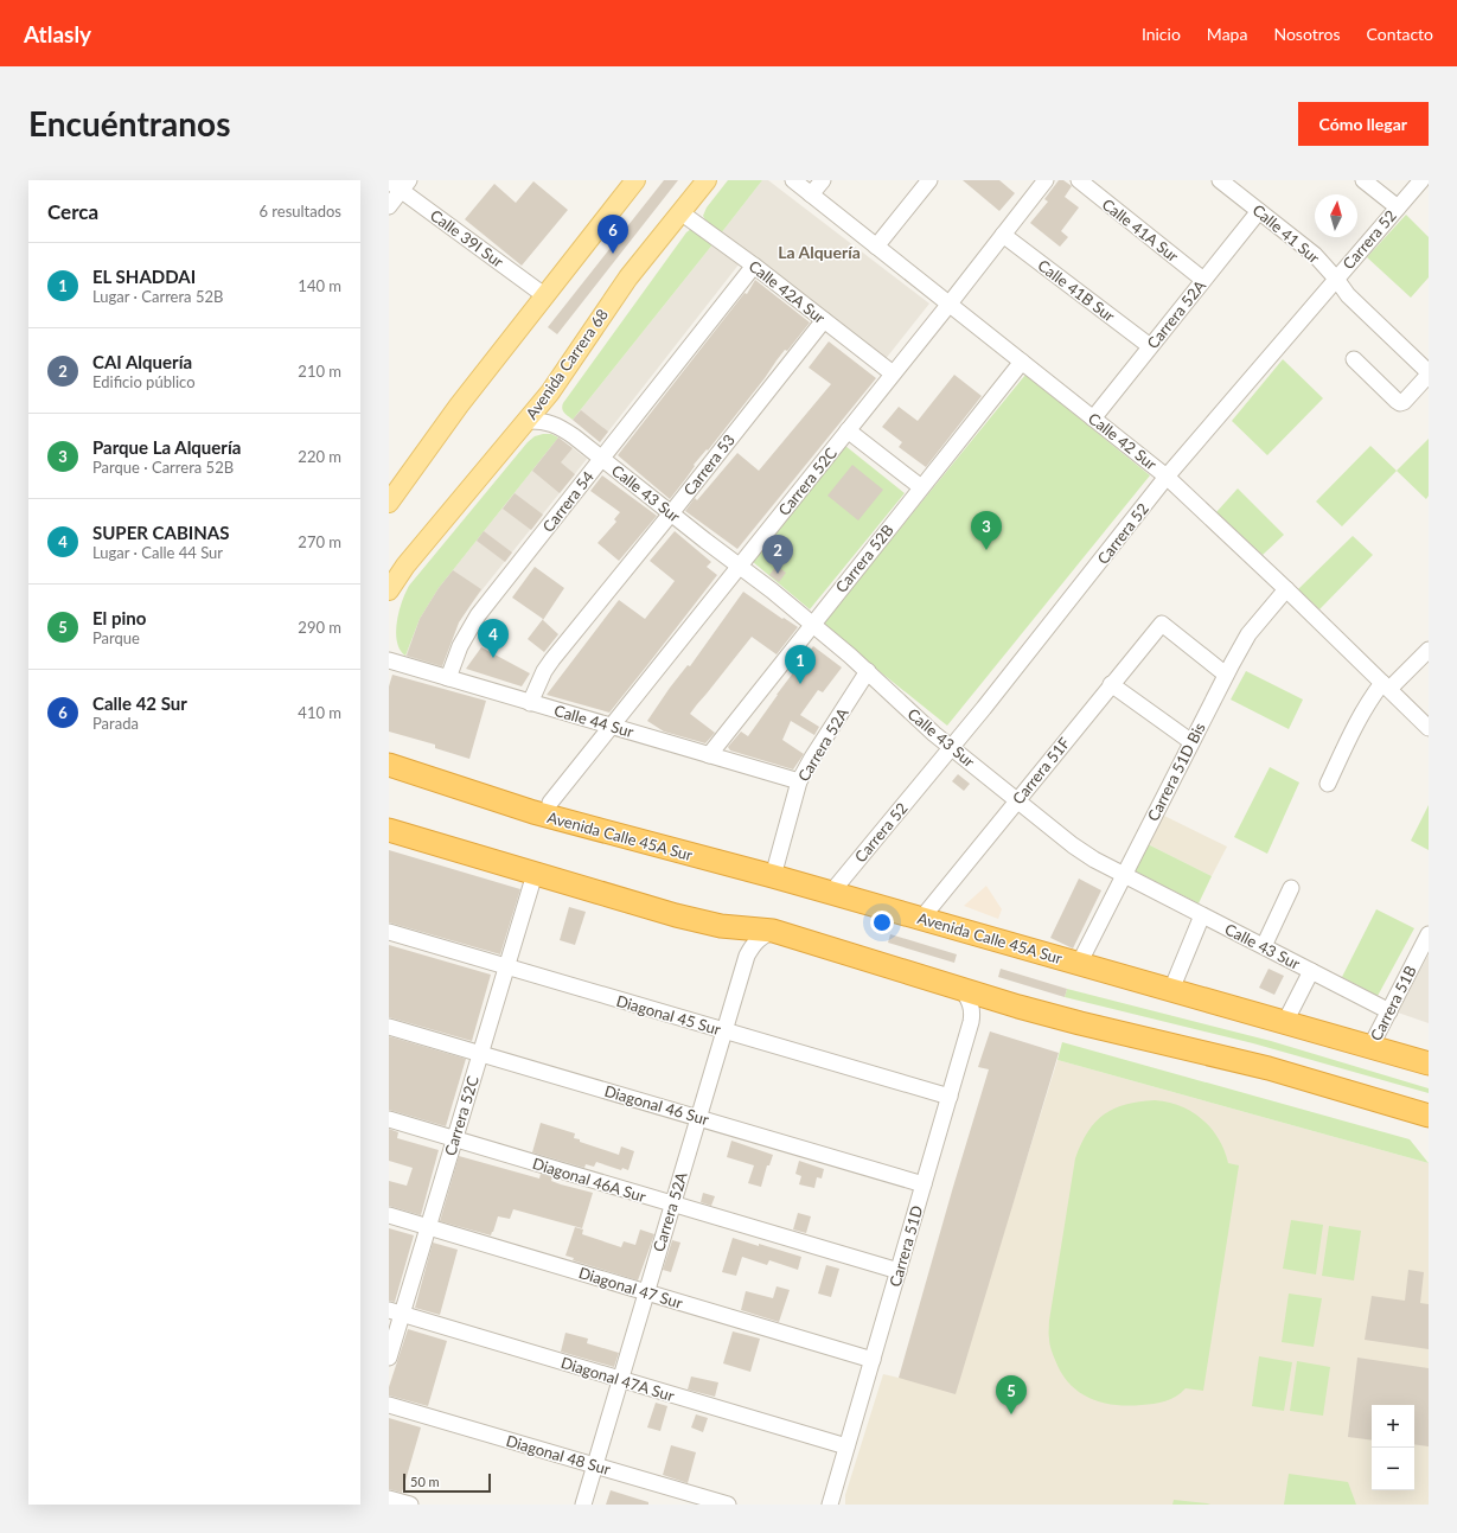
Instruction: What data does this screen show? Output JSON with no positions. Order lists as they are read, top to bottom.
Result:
{
  "streets": {
    "highway": ["Avenida Calle 45A Sur"],
    "main road": ["Avenida Carrera 68"],
    "street": [
      "Calle 41A Sur",
      "Calle 41 Sur",
      "Calle 39I Sur",
      "Carrera 52",
      "Calle 41B Sur",
      "Calle 42A Sur",
      "Carrera 52A",
      "Calle 42 Sur",
      "Carrera 53",
      "Carrera 52C",
      "Calle 43 Sur",
      "Carrera 54",
      "Carrera 52B",
      "Calle 44 Sur",
      "Carrera 51F",
      "Carrera 51D Bis",
      "Carrera 51B",
      "Diagonal 45 Sur",
      "Diagonal 46 Sur",
      "Diagonal 46A Sur",
      "Carrera 51D",
      "Diagonal 47 Sur",
      "Diagonal 47A Sur",
      "Diagonal 48 Sur"
    ]
  },
  "crossings": [
    ["Calle 41A Sur", "Carrera 52A"],
    ["Calle 41 Sur", "Carrera 52"],
    ["Calle 41 Sur", "Carrera 52A"],
    ["Carrera 52", "Calle 42 Sur"],
    ["Carrera 52", "Calle 43 Sur"],
    ["Carrera 52", "Avenida Calle 45A Sur"],
    ["Calle 41B Sur", "Carrera 52A"],
    ["Calle 41B Sur", "Carrera 52C"],
    ["Calle 42A Sur", "Avenida Carrera 68"],
    ["Calle 42A Sur", "Carrera 53"],
    ["Calle 42A Sur", "Carrera 52C"],
    ["Calle 42A Sur", "Carrera 54"],
    ["Carrera 52A", "Calle 42 Sur"],
    ["Carrera 52A", "Calle 43 Sur"],
    ["Carrera 52A", "Calle 44 Sur"],
    ["Carrera 52A", "Avenida Calle 45A Sur"],
    ["Carrera 52A", "Diagonal 45 Sur"],
    ["Carrera 52A", "Diagonal 46 Sur"],
    ["Carrera 52A", "Diagonal 46A Sur"],
    ["Carrera 52A", "Diagonal 47 Sur"],
    ["Carrera 52A", "Diagonal 47A Sur"],
    ["Carrera 52A", "Diagonal 48 Sur"],
    ["Avenida Carrera 68", "Calle 43 Sur"],
    ["Calle 42 Sur", "Carrera 52C"],
    ["Calle 42 Sur", "Carrera 52B"],
    ["Calle 42 Sur", "Carrera 51D Bis"],
    ["Carrera 53", "Calle 43 Sur"],
    ["Carrera 53", "Calle 44 Sur"],
    ["Carrera 52C", "Calle 43 Sur"],
    ["Carrera 52C", "Calle 44 Sur"],
    ["Carrera 52C", "Diagonal 45 Sur"],
    ["Carrera 52C", "Diagonal 46 Sur"],
    ["Carrera 52C", "Diagonal 46A Sur"],
    ["Carrera 52C", "Diagonal 47 Sur"],
    ["Carrera 52C", "Diagonal 47A Sur"],
    ["Calle 43 Sur", "Carrera 54"],
    ["Calle 43 Sur", "Carrera 52B"],
    ["Calle 43 Sur", "Carrera 51F"],
    ["Calle 43 Sur", "Carrera 51D Bis"],
    ["Calle 43 Sur", "Carrera 51B"],
    ["Carrera 54", "Calle 44 Sur"],
    ["Carrera 52B", "Calle 44 Sur"],
    ["Carrera 51F", "Carrera 51D Bis"],
    ["Carrera 51F", "Avenida Calle 45A Sur"],
    ["Carrera 51D Bis", "Avenida Calle 45A Sur"],
    ["Avenida Calle 45A Sur", "Carrera 51B"],
    ["Diagonal 45 Sur", "Carrera 51D"],
    ["Diagonal 46 Sur", "Carrera 51D"],
    ["Diagonal 46A Sur", "Carrera 51D"],
    ["Carrera 51D", "Diagonal 47 Sur"],
    ["Carrera 51D", "Diagonal 47A Sur"]
  ],
  "districts": ["La Alquería"],
  "scale_bar": "50 m",
  "north": "top",
  "page": {
    "header": "Atlasly",
    "nav": [
      "Inicio",
      "Mapa",
      "Nosotros",
      "Contacto"
    ],
    "buttons": "Cómo llegar",
    "title": "Encuéntranos",
    "heading": ["Cerca", "6 resultados"],
    "pins": [
      "6",
      "3",
      "2",
      "4",
      "1",
      "5"
    ],
    "list": [
      {
        "mark": "1",
        "name": "EL SHADDAI",
        "note": "Lugar · Carrera 52B",
        "value": "140 m"
      },
      {
        "mark": "2",
        "name": "CAI Alquería",
        "note": "Edificio público",
        "value": "210 m"
      },
      {
        "mark": "3",
        "name": "Parque La Alquería",
        "note": "Parque · Carrera 52B",
        "value": "220 m"
      },
      {
        "mark": "4",
        "name": "SUPER CABINAS",
        "note": "Lugar · Calle 44 Sur",
        "value": "270 m"
      },
      {
        "mark": "5",
        "name": "El pino",
        "note": "Parque",
        "value": "290 m"
      },
      {
        "mark": "6",
        "name": "Calle 42 Sur",
        "note": "Parada",
        "value": "410 m"
      }
    ],
    "map_buttons": ["+", "−"],
    "scale": "50 m"
  }
}
